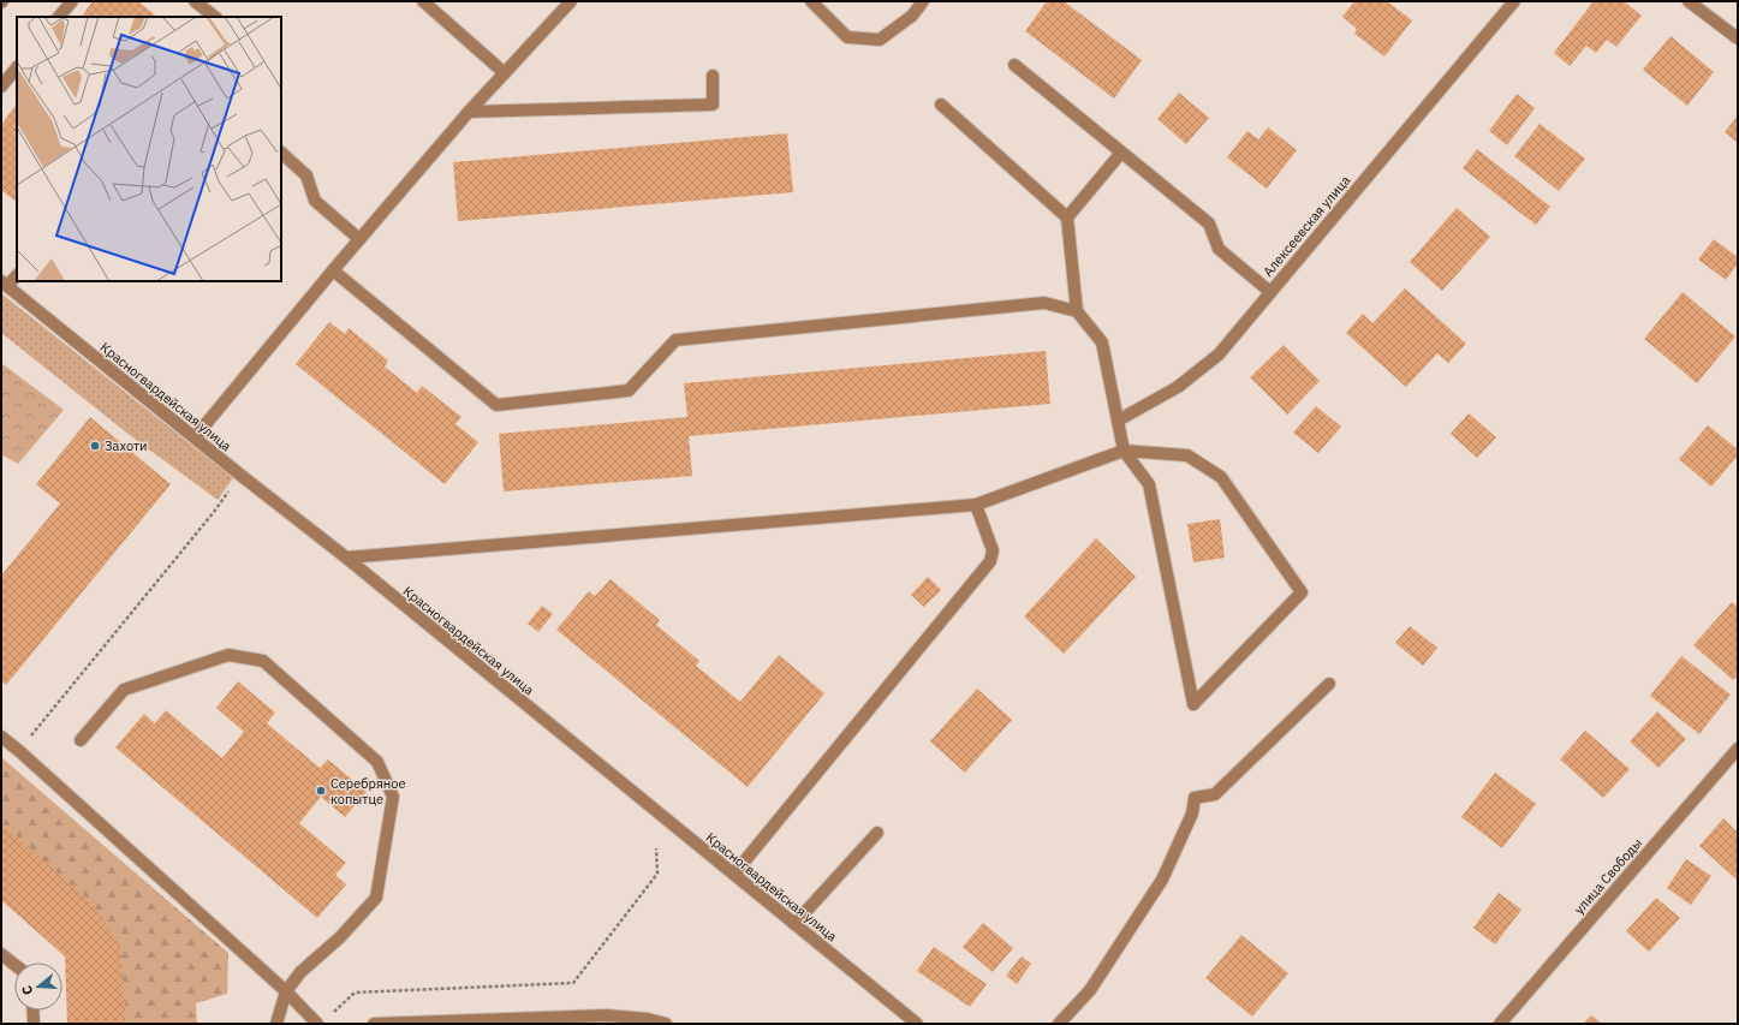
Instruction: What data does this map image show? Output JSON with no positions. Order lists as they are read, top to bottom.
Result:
{
  "streets": {
    "street": ["Алексеевская улица", "Красногвардейская улица", "улица Свободы"]
  },
  "places": ["Захоти", "Серебряное копытце"],
  "north": "left"
}
